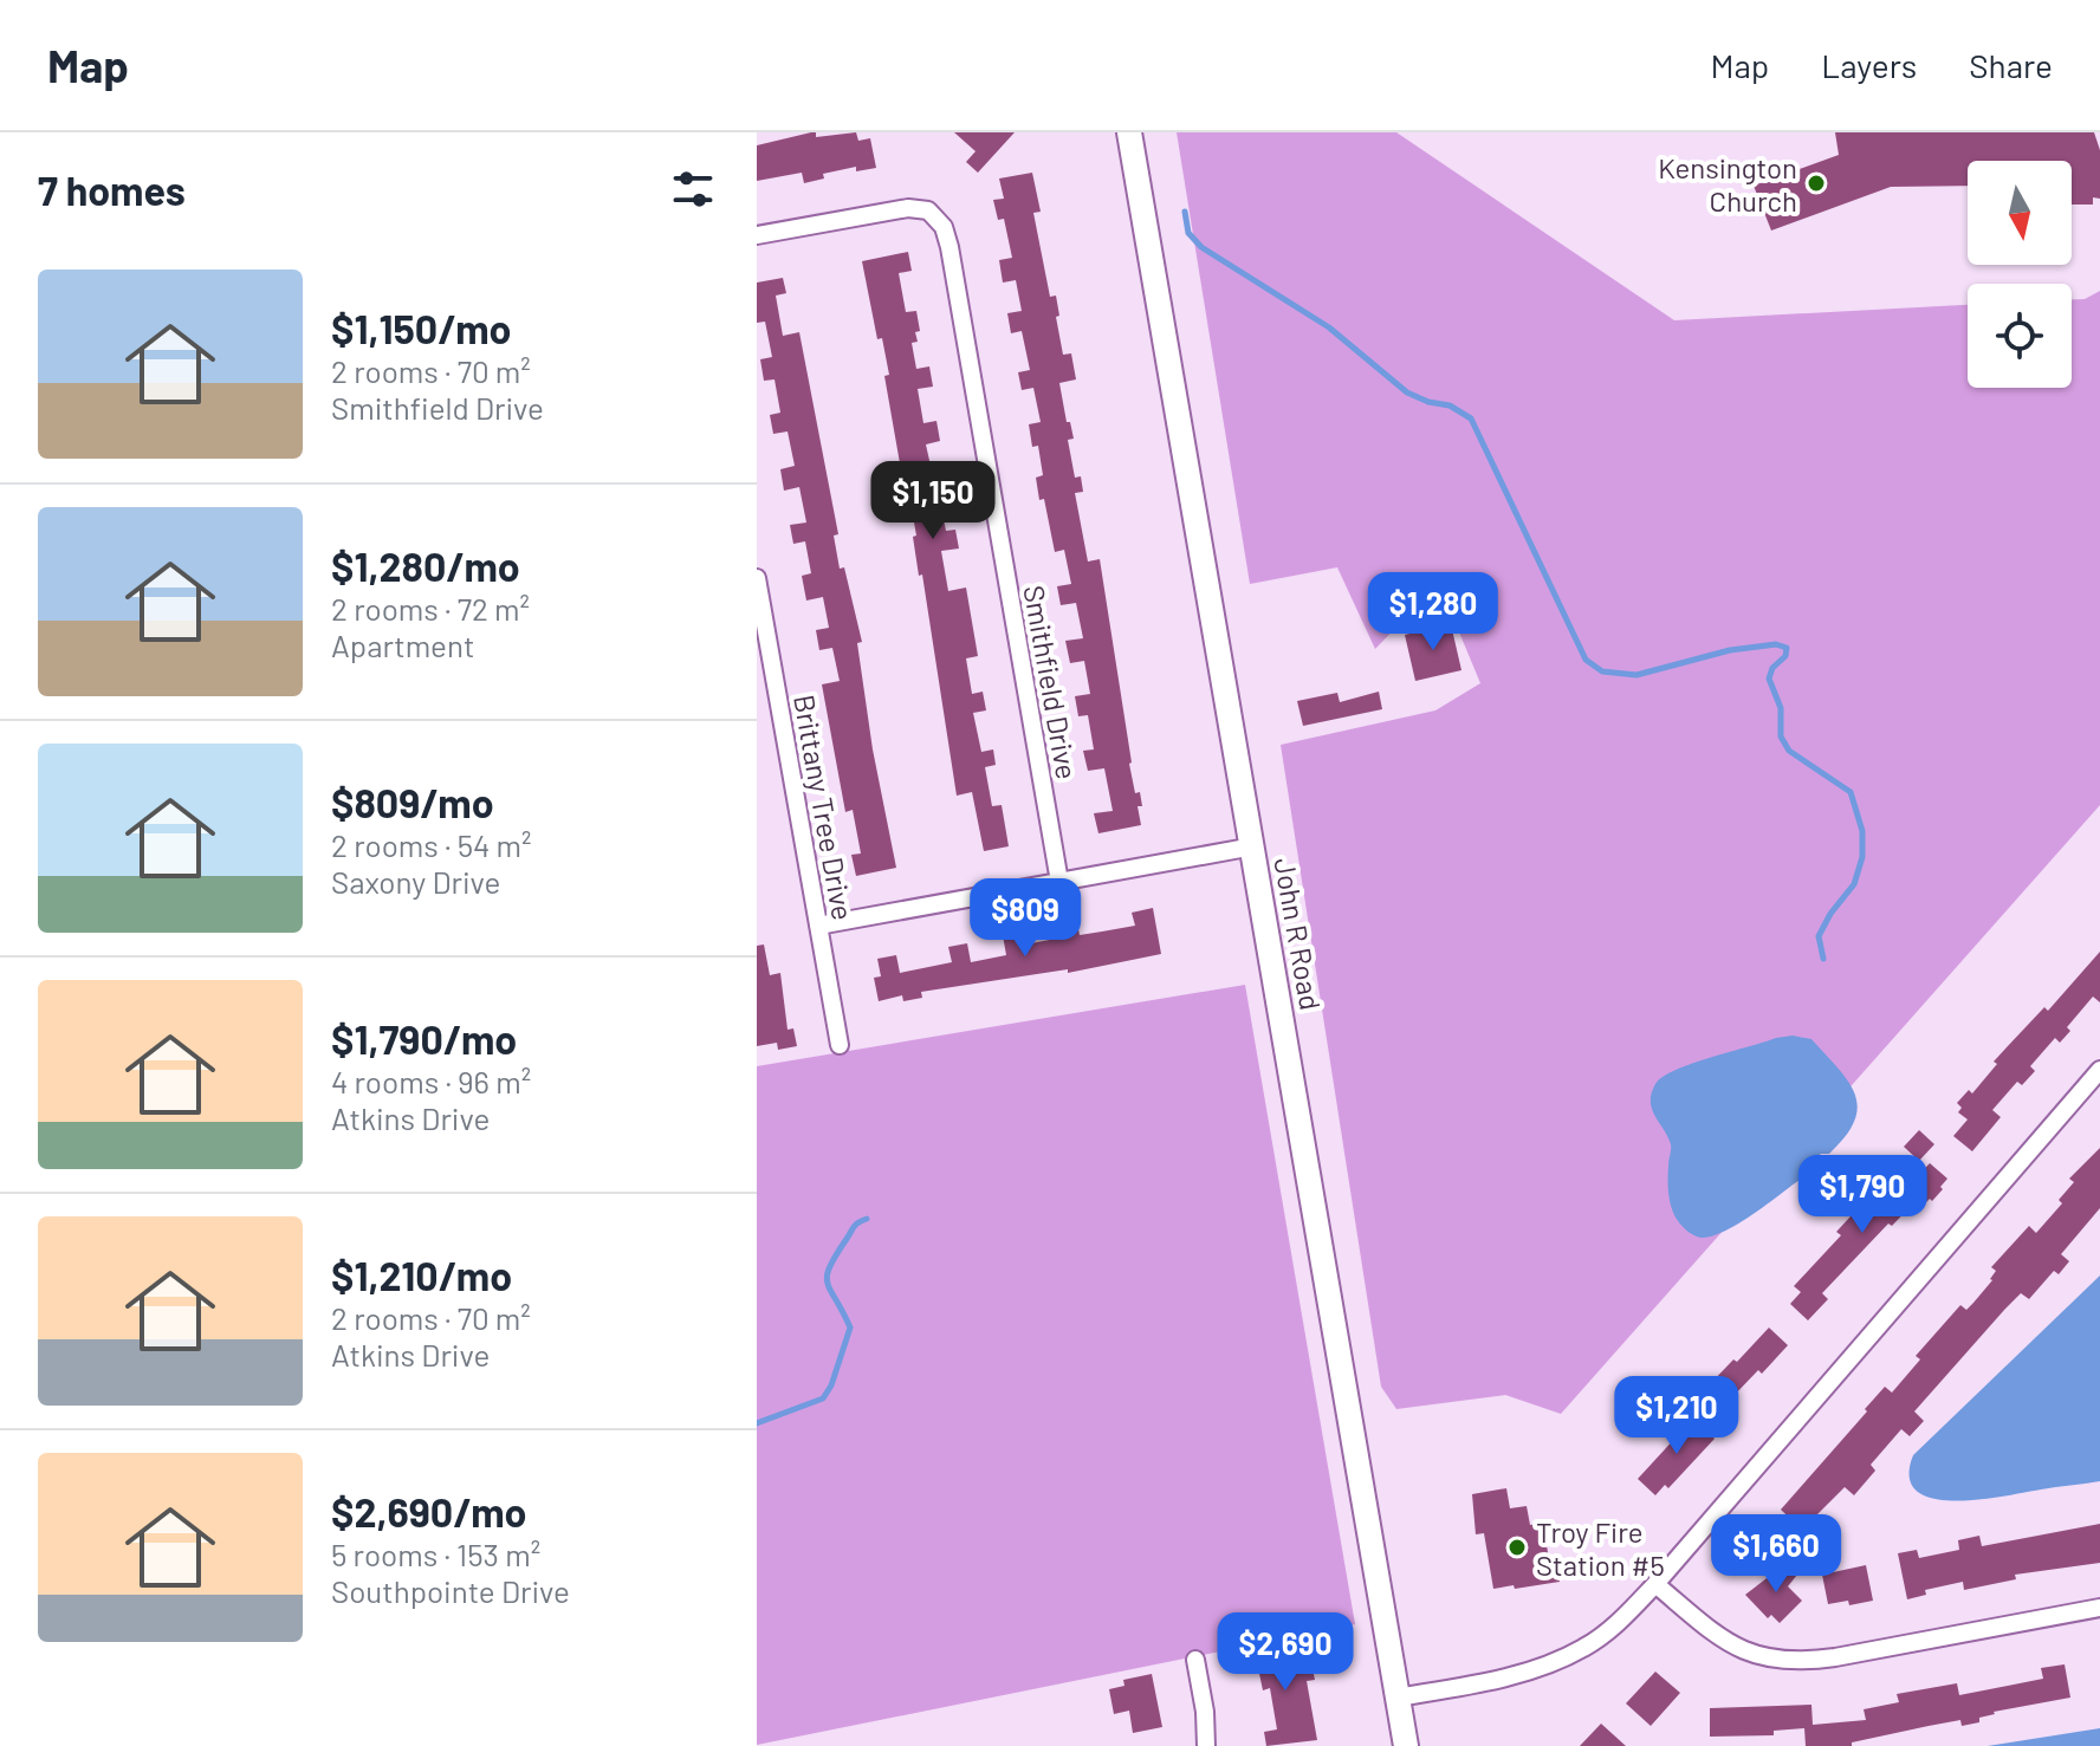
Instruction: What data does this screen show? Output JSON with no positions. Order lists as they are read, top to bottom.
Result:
{
  "streets": {
    "main road": ["John R Road"],
    "street": ["Smithfield Drive", "Brittany Tree Drive"]
  },
  "places": ["Kensington Church", "Troy Fire Station #5"],
  "north": "bottom",
  "page": {
    "header": "Map",
    "nav": ["Map", "Layers", "Share"],
    "heading": "7 homes",
    "list": [
      {
        "name": "$1,150/mo",
        "note": "2 rooms · 70 m² · Smithfield Drive"
      },
      {
        "name": "$1,280/mo",
        "note": "2 rooms · 72 m² · Apartment"
      },
      {
        "name": "$809/mo",
        "note": "2 rooms · 54 m² · Saxony Drive"
      },
      {
        "name": "$1,790/mo",
        "note": "4 rooms · 96 m² · Atkins Drive"
      },
      {
        "name": "$1,210/mo",
        "note": "2 rooms · 70 m² · Atkins Drive"
      },
      {
        "name": "$2,690/mo",
        "note": "5 rooms · 153 m² · Southpointe Drive"
      }
    ],
    "price": [
      "$1,150",
      "$1,280",
      "$809",
      "$1,790",
      "$1,210",
      "$1,660",
      "$2,690"
    ]
  }
}
